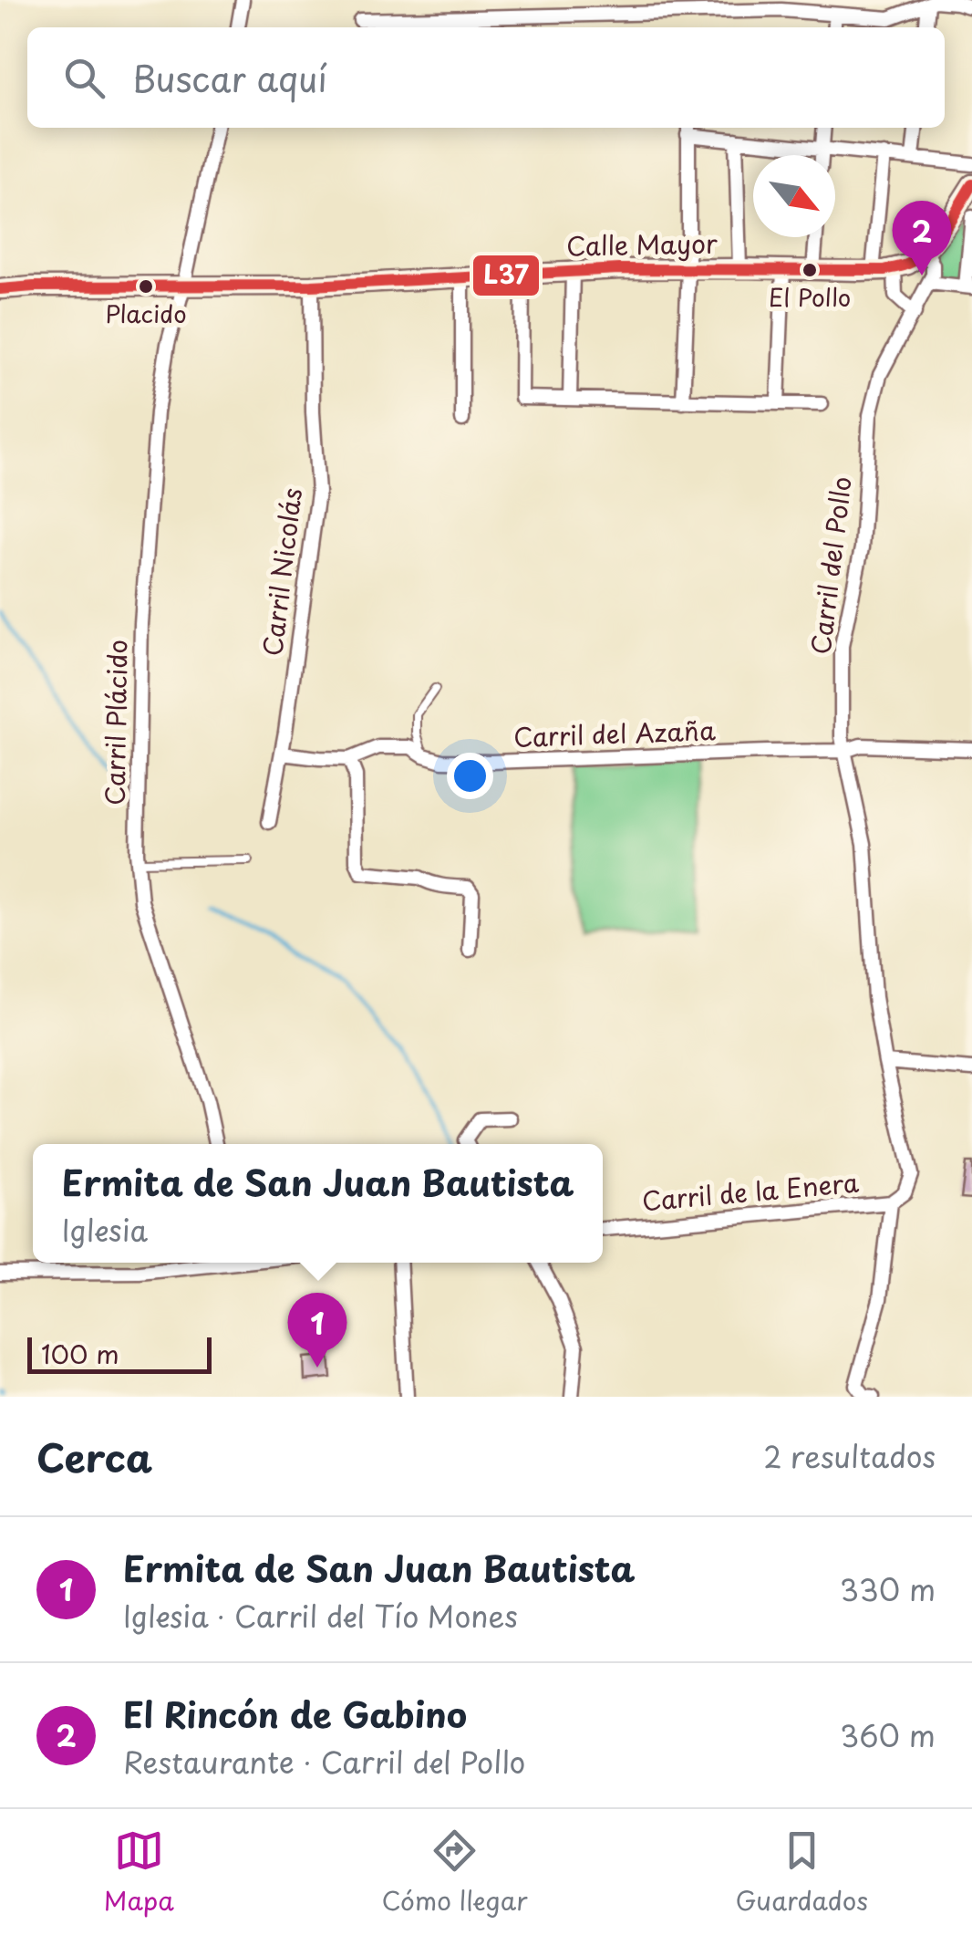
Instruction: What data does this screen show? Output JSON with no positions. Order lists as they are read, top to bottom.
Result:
{
  "streets": {
    "main road": ["Calle Mayor"],
    "street": [
      "Carril del Pollo",
      "Carril Nicolás",
      "Carril Plácido",
      "Carril del Azaña",
      "Carril de la Enera"
    ]
  },
  "crossings": [
    ["Calle Mayor", "Carril Nicolás"],
    ["Calle Mayor", "Carril Plácido"],
    ["Carril del Pollo", "Carril del Azaña"],
    ["Carril del Pollo", "Carril de la Enera"],
    ["Carril Nicolás", "Carril del Azaña"]
  ],
  "places": ["El Pollo", "Placido"],
  "lines": ["transit line L37"],
  "scale_bar": "100 m",
  "north": "bottom right",
  "page": {
    "search": "Buscar aquí",
    "pins": ["2", "1"],
    "popup": ["Ermita de San Juan Bautista", "Iglesia"],
    "scale": "100 m",
    "heading": ["Cerca", "2 resultados"],
    "list": [
      {
        "mark": "1",
        "name": "Ermita de San Juan Bautista",
        "note": "Iglesia · Carril del Tío Mones",
        "value": "330 m"
      },
      {
        "mark": "2",
        "name": "El Rincón de Gabino",
        "note": "Restaurante · Carril del Pollo",
        "value": "360 m"
      }
    ],
    "nav": ["Mapa", "Cómo llegar", "Guardados"]
  }
}
